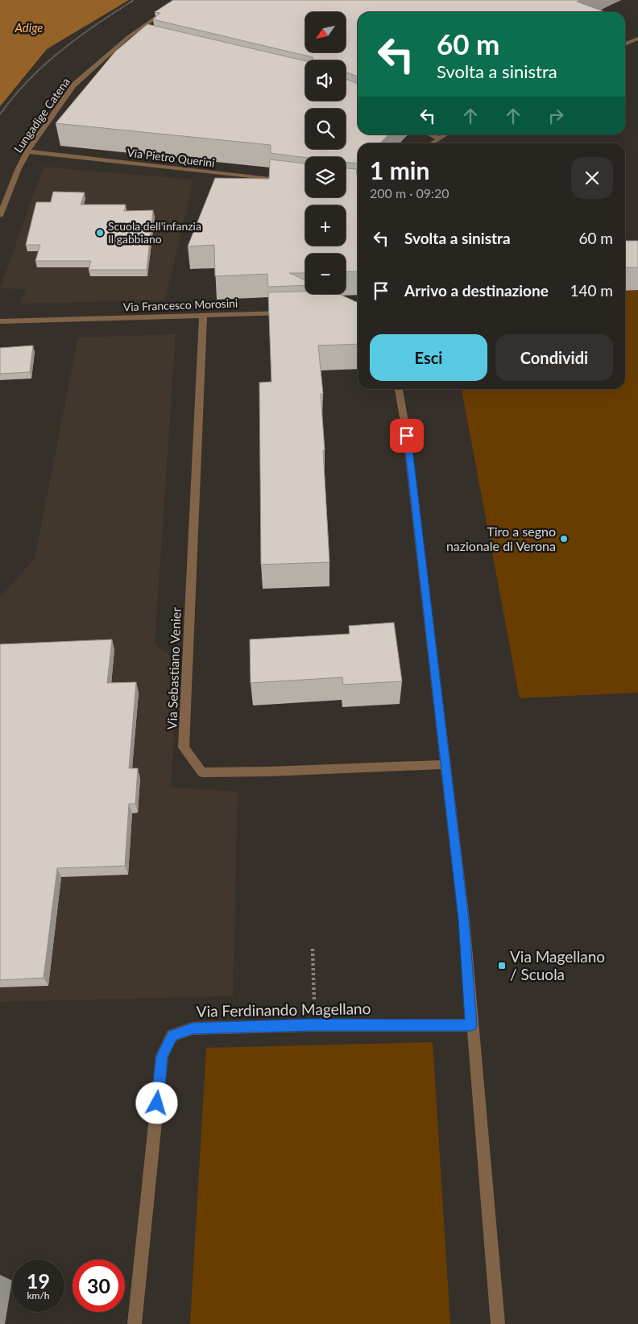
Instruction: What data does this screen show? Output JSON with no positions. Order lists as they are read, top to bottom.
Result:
{
  "streets": {
    "street": [
      "Lungadige Catena",
      "Via Pietro Querini",
      "Via Francesco Morosini",
      "Via Sebastiano Venier",
      "Via Ferdinando Magellano"
    ]
  },
  "crossings": [
    ["Lungadige Catena", "Via Pietro Querini"],
    ["Via Francesco Morosini", "Via Sebastiano Venier"]
  ],
  "water": ["Adige"],
  "places": {
    "other": ["Scuola dell'infanzia Il gabbiano", "Tiro a segno nazionale di Verona"],
    "transit": ["Via Magellano / Scuola"]
  },
  "north": "bottom left",
  "page": {
    "map_buttons": ["+", "−"],
    "turn": ["60 m", "Svolta a sinistra"],
    "heading": ["1 min", "200 m · 09:20"],
    "list": [
      {
        "name": "Svolta a sinistra",
        "value": "60 m"
      },
      {
        "name": "Arrivo a destinazione",
        "value": "140 m"
      }
    ],
    "buttons": ["Esci", "Condividi"],
    "speed": "19 km/h",
    "limit": "30"
  }
}
